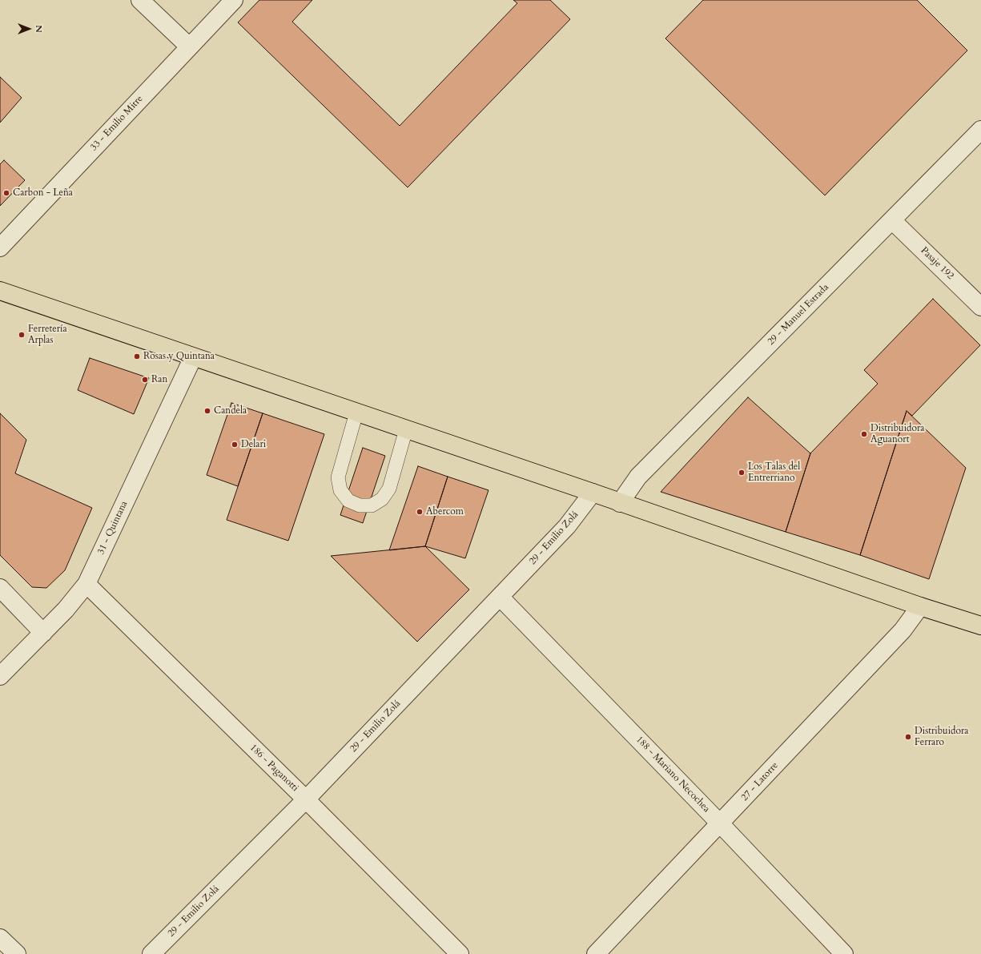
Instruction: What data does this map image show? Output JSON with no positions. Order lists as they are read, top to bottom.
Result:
{
  "streets": {
    "street": [
      "33 - Emilio Mitre",
      "Pasaje 192",
      "29 - Manuel Estrada",
      "31 - Quintana",
      "29 - Emilio Zolá",
      "186 - Paganotti",
      "188 - Mariano Necochea",
      "27 - Latorre"
    ]
  },
  "crossings": [
    ["Pasaje 192", "29 - Manuel Estrada"],
    ["31 - Quintana", "186 - Paganotti"],
    ["29 - Emilio Zolá", "186 - Paganotti"],
    ["29 - Emilio Zolá", "188 - Mariano Necochea"],
    ["188 - Mariano Necochea", "27 - Latorre"]
  ],
  "places": [
    "Carbon - Leña",
    "Ferretería Arplas",
    "Rosas y Quintana",
    "Ran",
    "Candela",
    "Distribuidora Aguanort",
    "Delari",
    "Los Talas del Entrerriano",
    "Abercom",
    "Distribuidora Ferraro"
  ],
  "north": "right"
}
